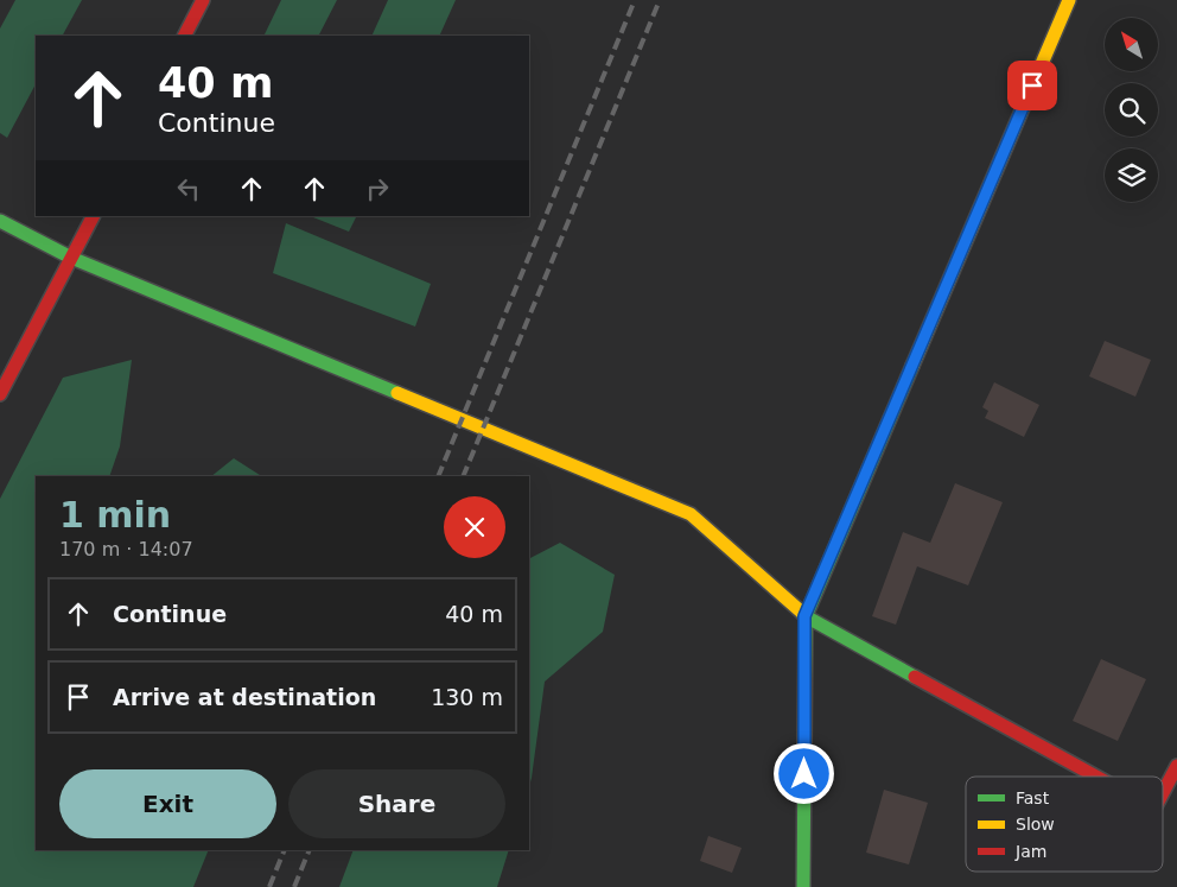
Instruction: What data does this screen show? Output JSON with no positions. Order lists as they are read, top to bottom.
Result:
{
  "legend": ["Fast", "Slow", "Jam"],
  "north": "top left",
  "page": {
    "turn": ["40 m", "Continue"],
    "heading": ["1 min", "170 m · 14:07"],
    "list": [
      {
        "name": "Continue",
        "value": "40 m"
      },
      {
        "name": "Arrive at destination",
        "value": "130 m"
      }
    ],
    "buttons": ["Exit", "Share"]
  }
}
